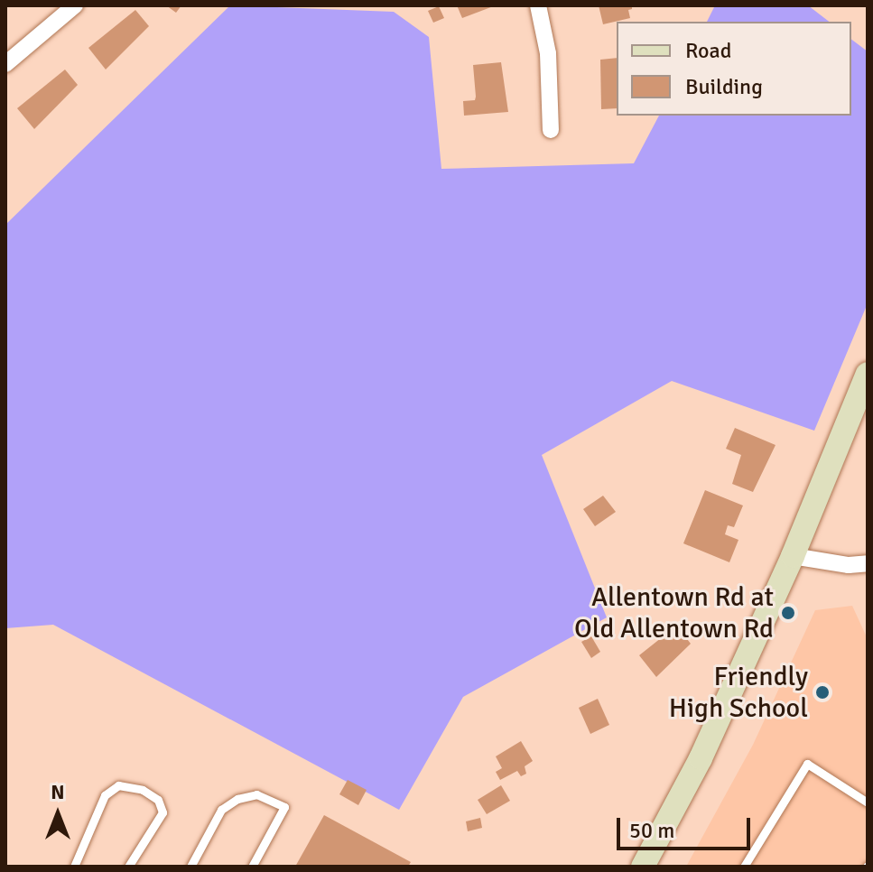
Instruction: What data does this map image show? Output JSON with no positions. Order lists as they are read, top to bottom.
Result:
{
  "places": ["Allentown Rd at Old Allentown Rd", "Friendly High School"],
  "legend": ["Road", "Building"],
  "scale_bar": "50 m",
  "north": "top"
}
